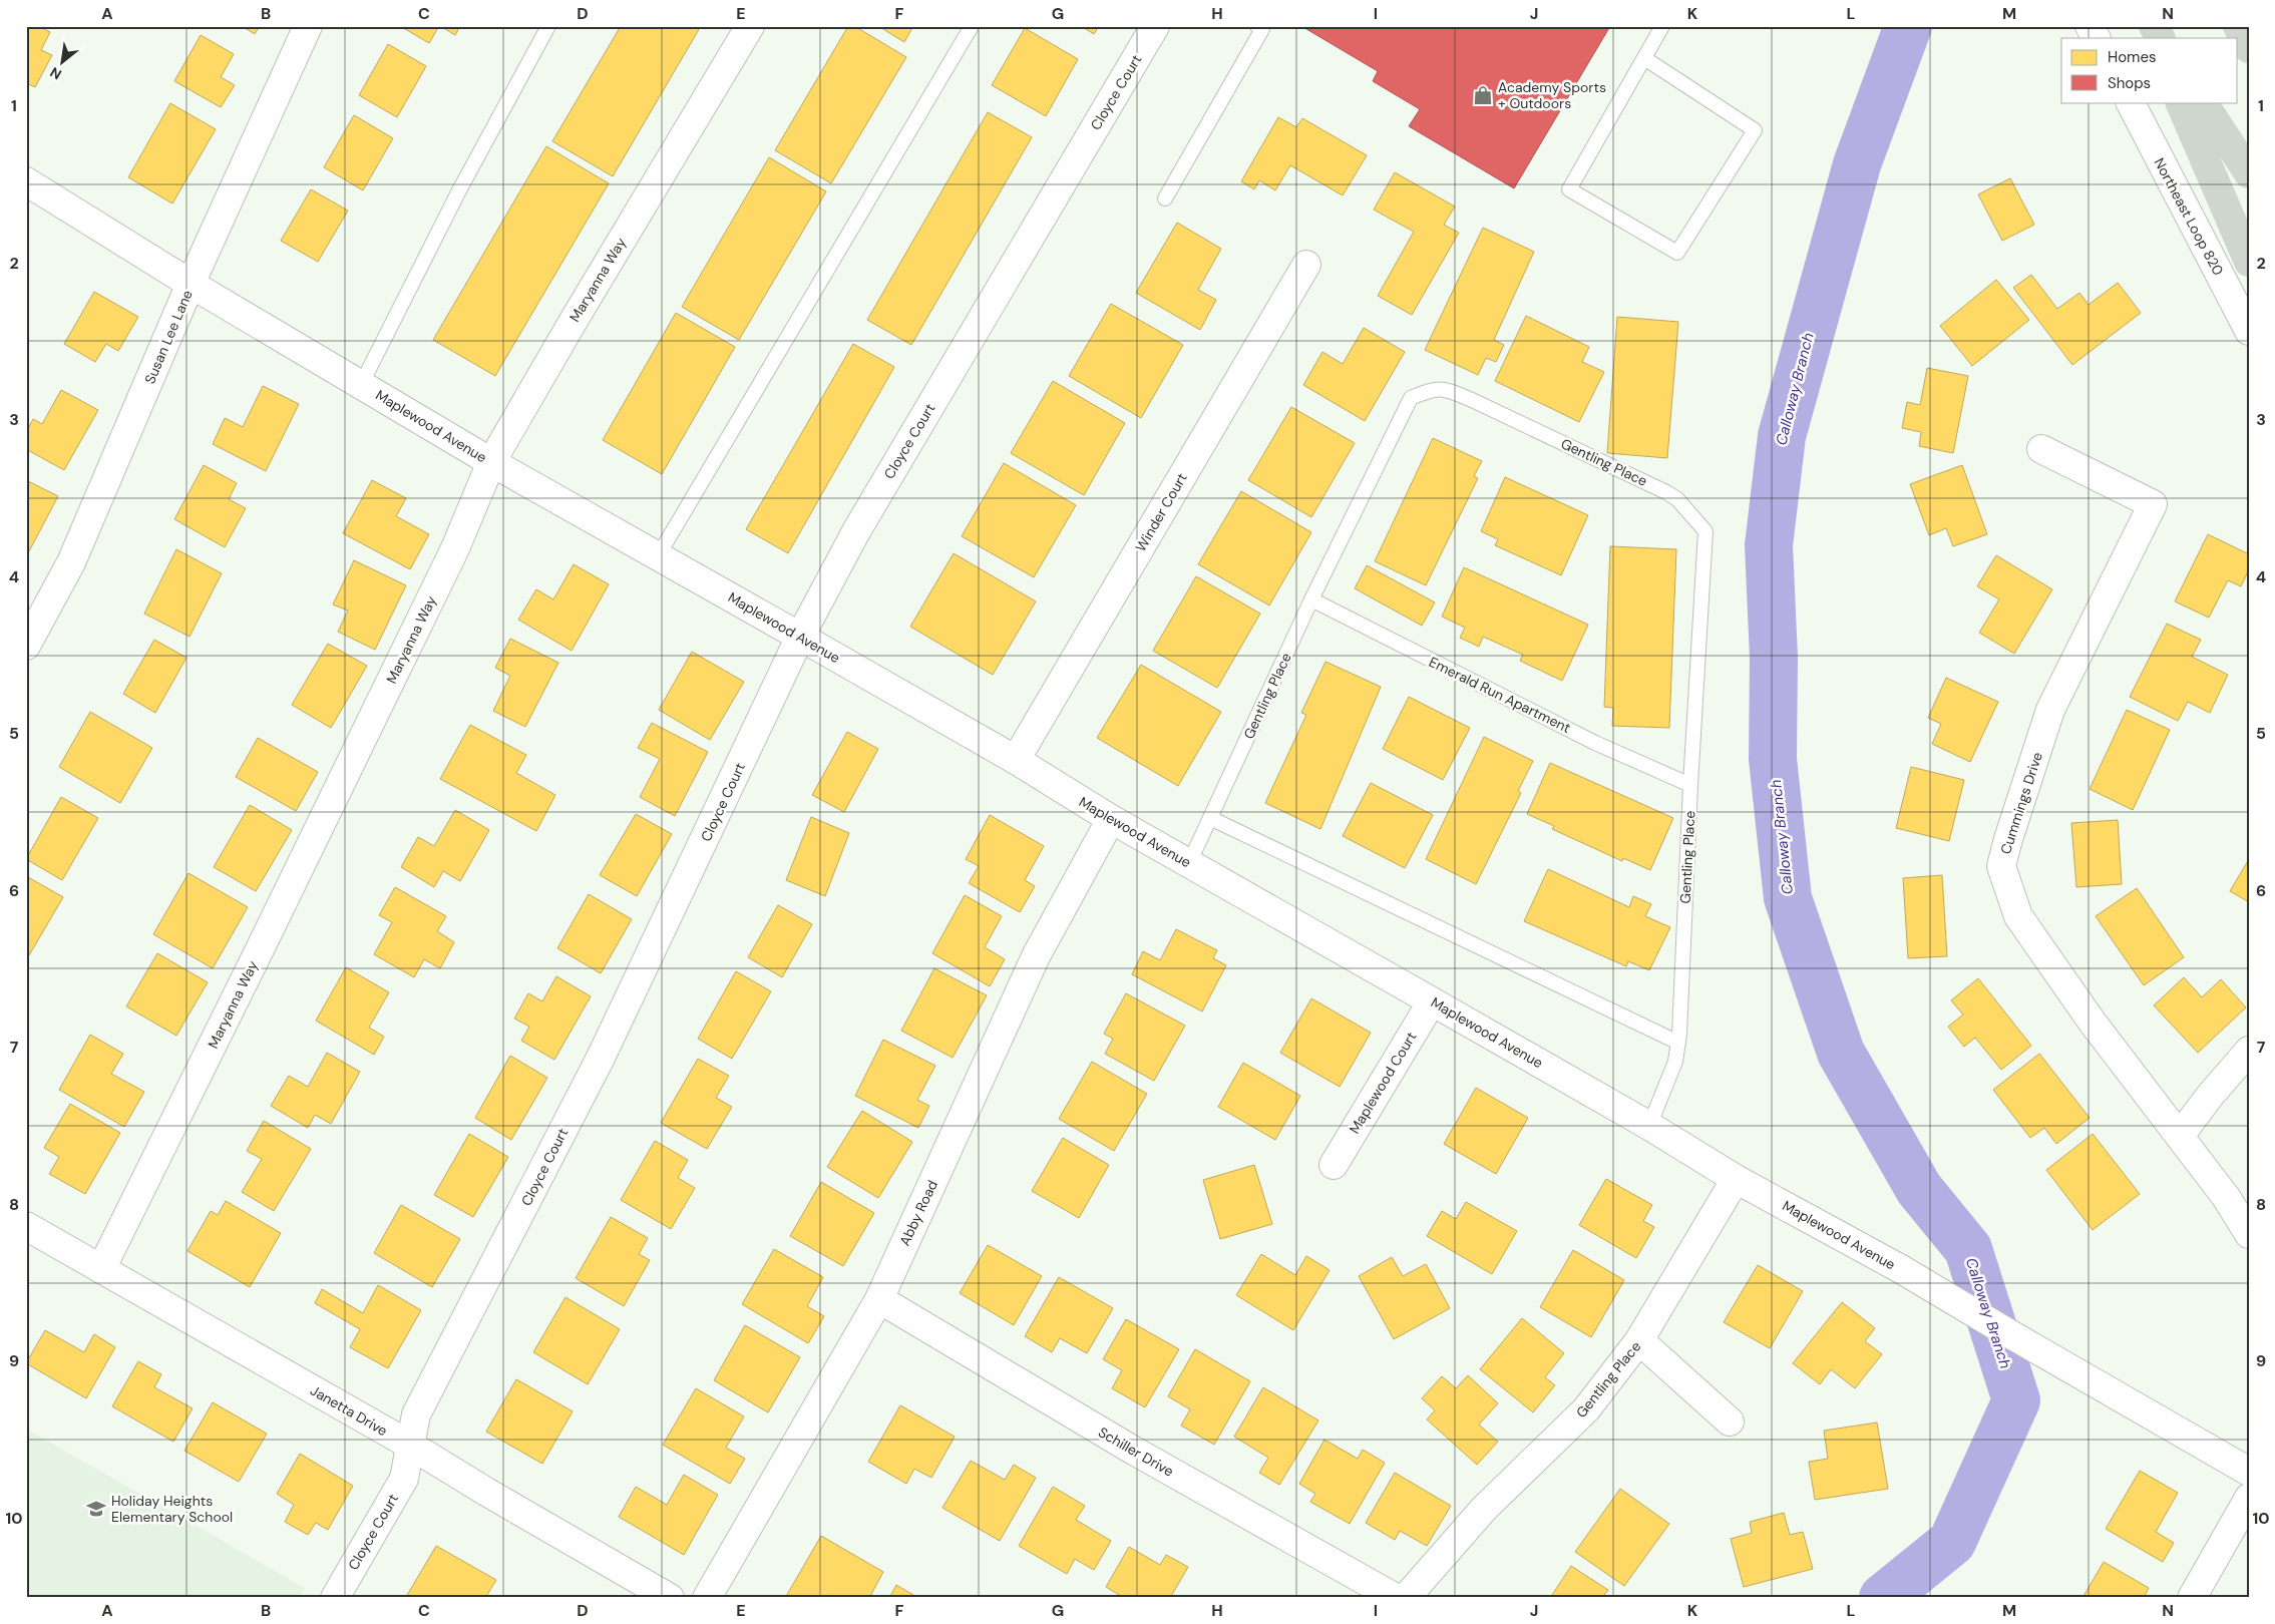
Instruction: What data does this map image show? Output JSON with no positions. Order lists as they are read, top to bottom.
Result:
{
  "streets": {
    "street": [
      "Cloyce Court",
      "Northeast Loop 820",
      "Maryanna Way",
      "Susan Lee Lane",
      "Maplewood Avenue",
      "Gentling Place",
      "Winder Court",
      "Cummings Drive",
      "Maplewood Court",
      "Abby Road",
      "Janetta Drive",
      "Schiller Drive"
    ],
    "lane": ["Emerald Run Apartment"]
  },
  "crossings": [
    ["Cloyce Court", "Maplewood Avenue"],
    ["Cloyce Court", "Janetta Drive"],
    ["Maryanna Way", "Maplewood Avenue"],
    ["Maryanna Way", "Janetta Drive"],
    ["Susan Lee Lane", "Maplewood Avenue"],
    ["Maplewood Avenue", "Gentling Place"],
    ["Maplewood Avenue", "Winder Court"],
    ["Maplewood Avenue", "Maplewood Court"],
    ["Maplewood Avenue", "Abby Road"],
    ["Gentling Place", "Emerald Run Apartment"],
    ["Abby Road", "Schiller Drive"]
  ],
  "water": ["Calloway Branch"],
  "places": {
    "shop": ["Academy Sports + Outdoors"],
    "school or university": ["Holiday Heights Elementary School"]
  },
  "legend": ["Homes", "Shops"],
  "north": "bottom left",
  "grid": {
    "columns": [
      "A",
      "B",
      "C",
      "D",
      "E",
      "F",
      "G",
      "H",
      "I",
      "J",
      "K",
      "L",
      "M",
      "N"
    ],
    "rows": [
      "1",
      "2",
      "3",
      "4",
      "5",
      "6",
      "7",
      "8",
      "9",
      "10"
    ]
  }
}
